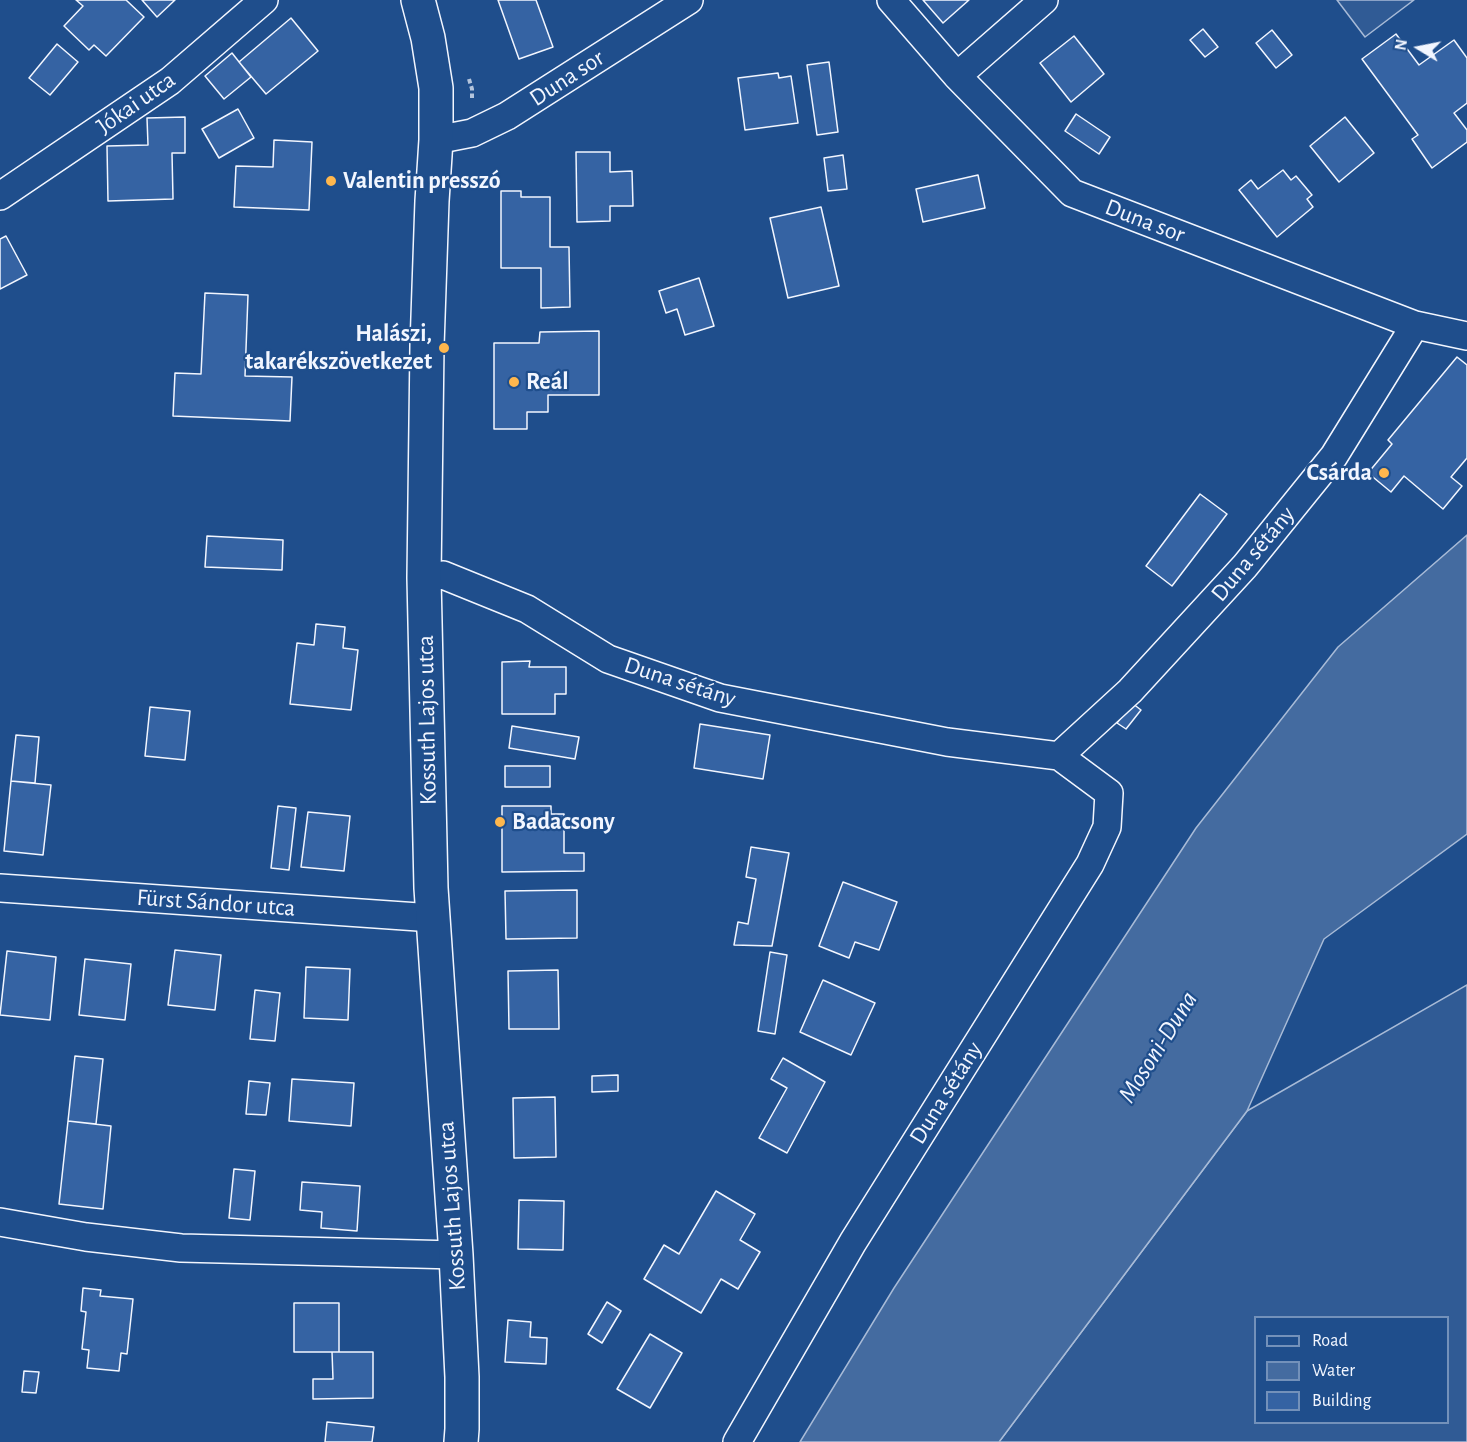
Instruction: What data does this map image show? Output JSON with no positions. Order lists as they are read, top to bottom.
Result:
{
  "streets": {
    "main road": ["Kossuth Lajos utca"],
    "street": [
      "Duna sor",
      "Jókai utca",
      "Duna sétány",
      "Fürst Sándor utca"
    ]
  },
  "crossings": [
    ["Duna sor", "Duna sétány"],
    ["Duna sor", "Kossuth Lajos utca"],
    ["Duna sétány", "Kossuth Lajos utca"],
    ["Kossuth Lajos utca", "Fürst Sándor utca"]
  ],
  "water": ["Mosoni-Duna"],
  "places": [
    "Valentin presszó",
    "Halászi, takarékszövetkezet",
    "Reál",
    "Csárda",
    "Badacsony"
  ],
  "legend": ["Road", "Water", "Building"],
  "north": "left"
}
